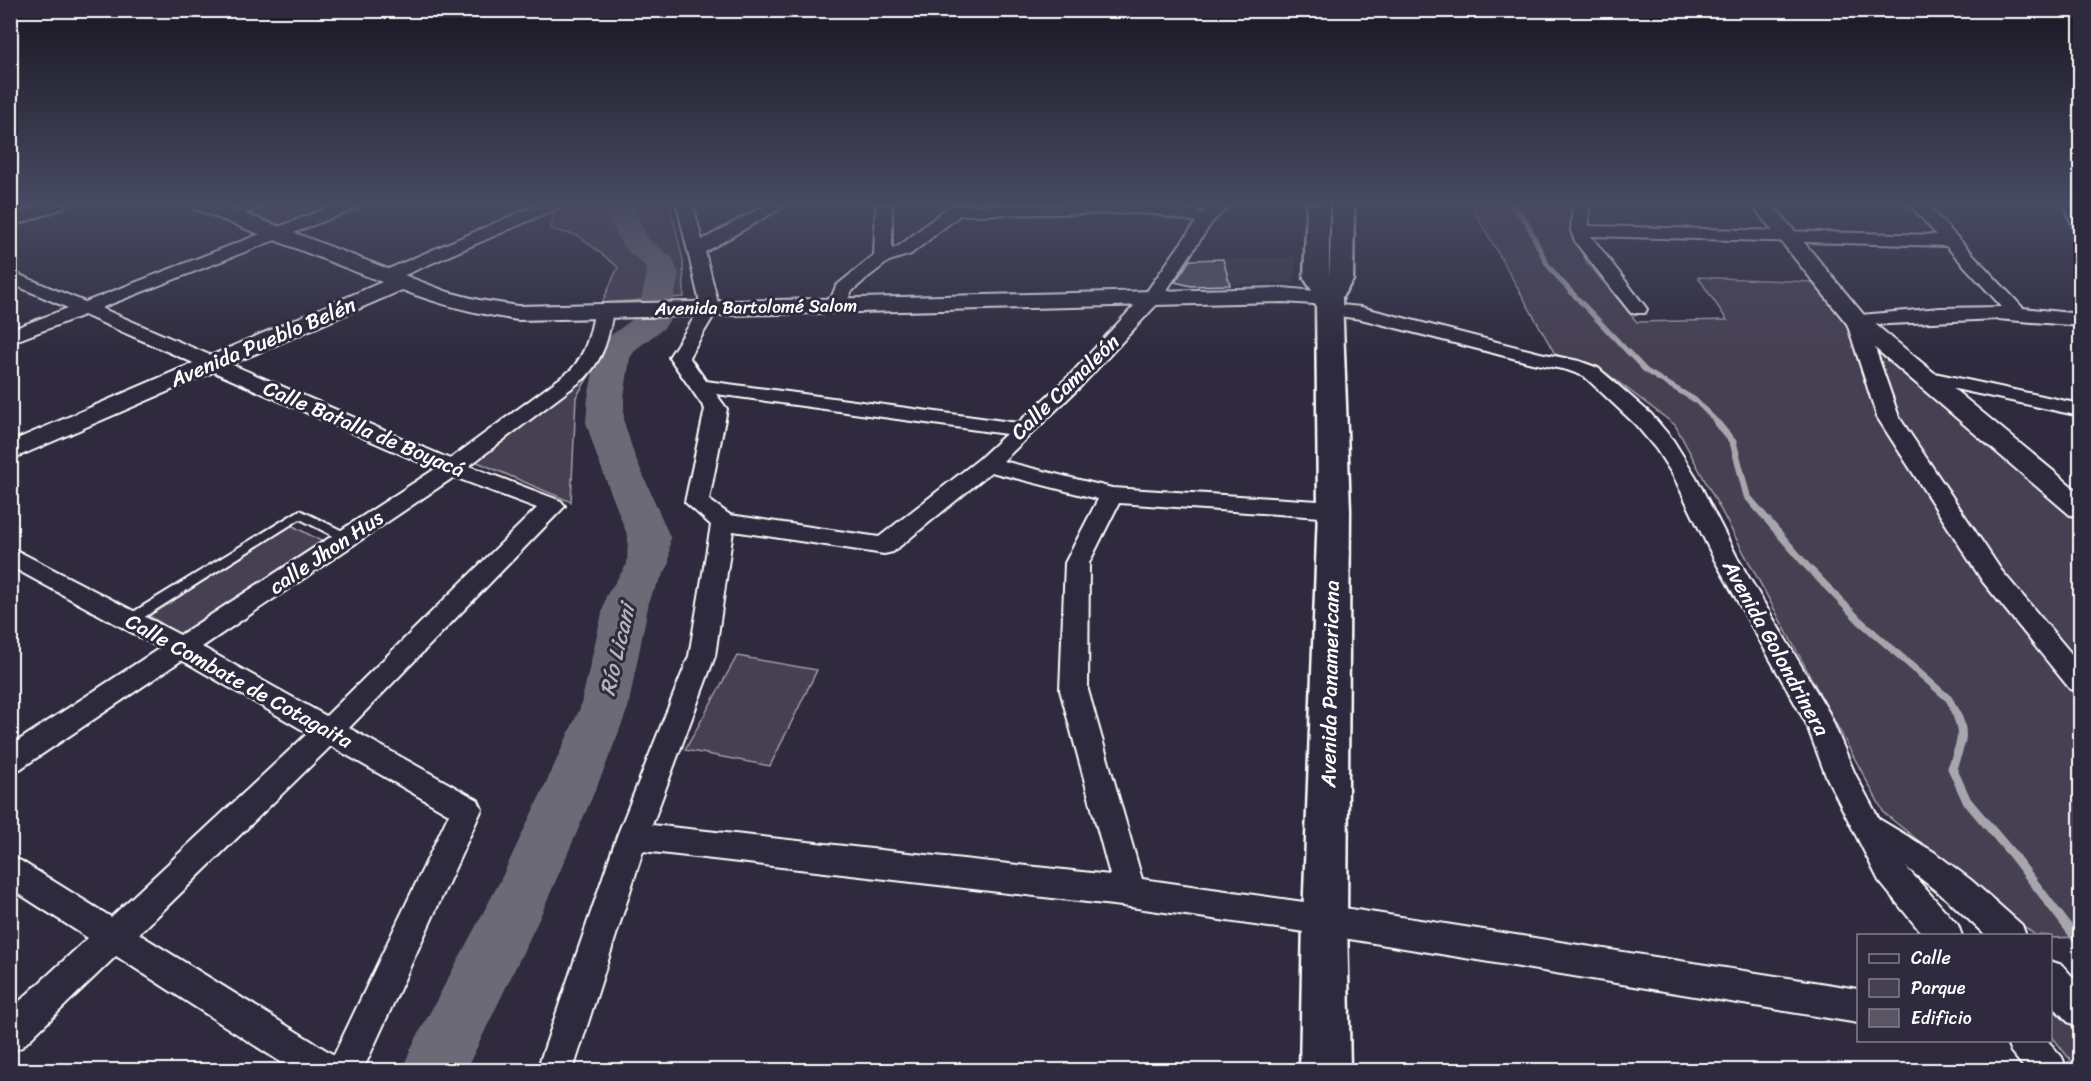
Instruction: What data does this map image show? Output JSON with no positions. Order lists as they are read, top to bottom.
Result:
{
  "streets": {
    "main road": ["Avenida Panamericana"],
    "street": [
      "Avenida Bartolomé Salom",
      "Avenida Pueblo Belén",
      "Calle Camaleón",
      "Calle Batalla de Boyacá",
      "calle Jhon Hus",
      "Avenida Golondrinera",
      "Calle Combate de Cotagaita"
    ]
  },
  "crossings": [
    ["Avenida Bartolomé Salom", "Avenida Pueblo Belén"],
    ["Avenida Bartolomé Salom", "Calle Camaleón"],
    ["Avenida Bartolomé Salom", "calle Jhon Hus"],
    ["Avenida Bartolomé Salom", "Avenida Golondrinera"],
    ["Avenida Bartolomé Salom", "Avenida Panamericana"],
    ["Avenida Pueblo Belén", "Calle Batalla de Boyacá"],
    ["Calle Batalla de Boyacá", "calle Jhon Hus"],
    ["Calle Batalla de Boyacá", "Calle Combate de Cotagaita"],
    ["calle Jhon Hus", "Calle Combate de Cotagaita"],
    ["Avenida Golondrinera", "Avenida Panamericana"]
  ],
  "water": ["Río Licani"],
  "legend": ["Calle", "Parque", "Edificio"]
}
